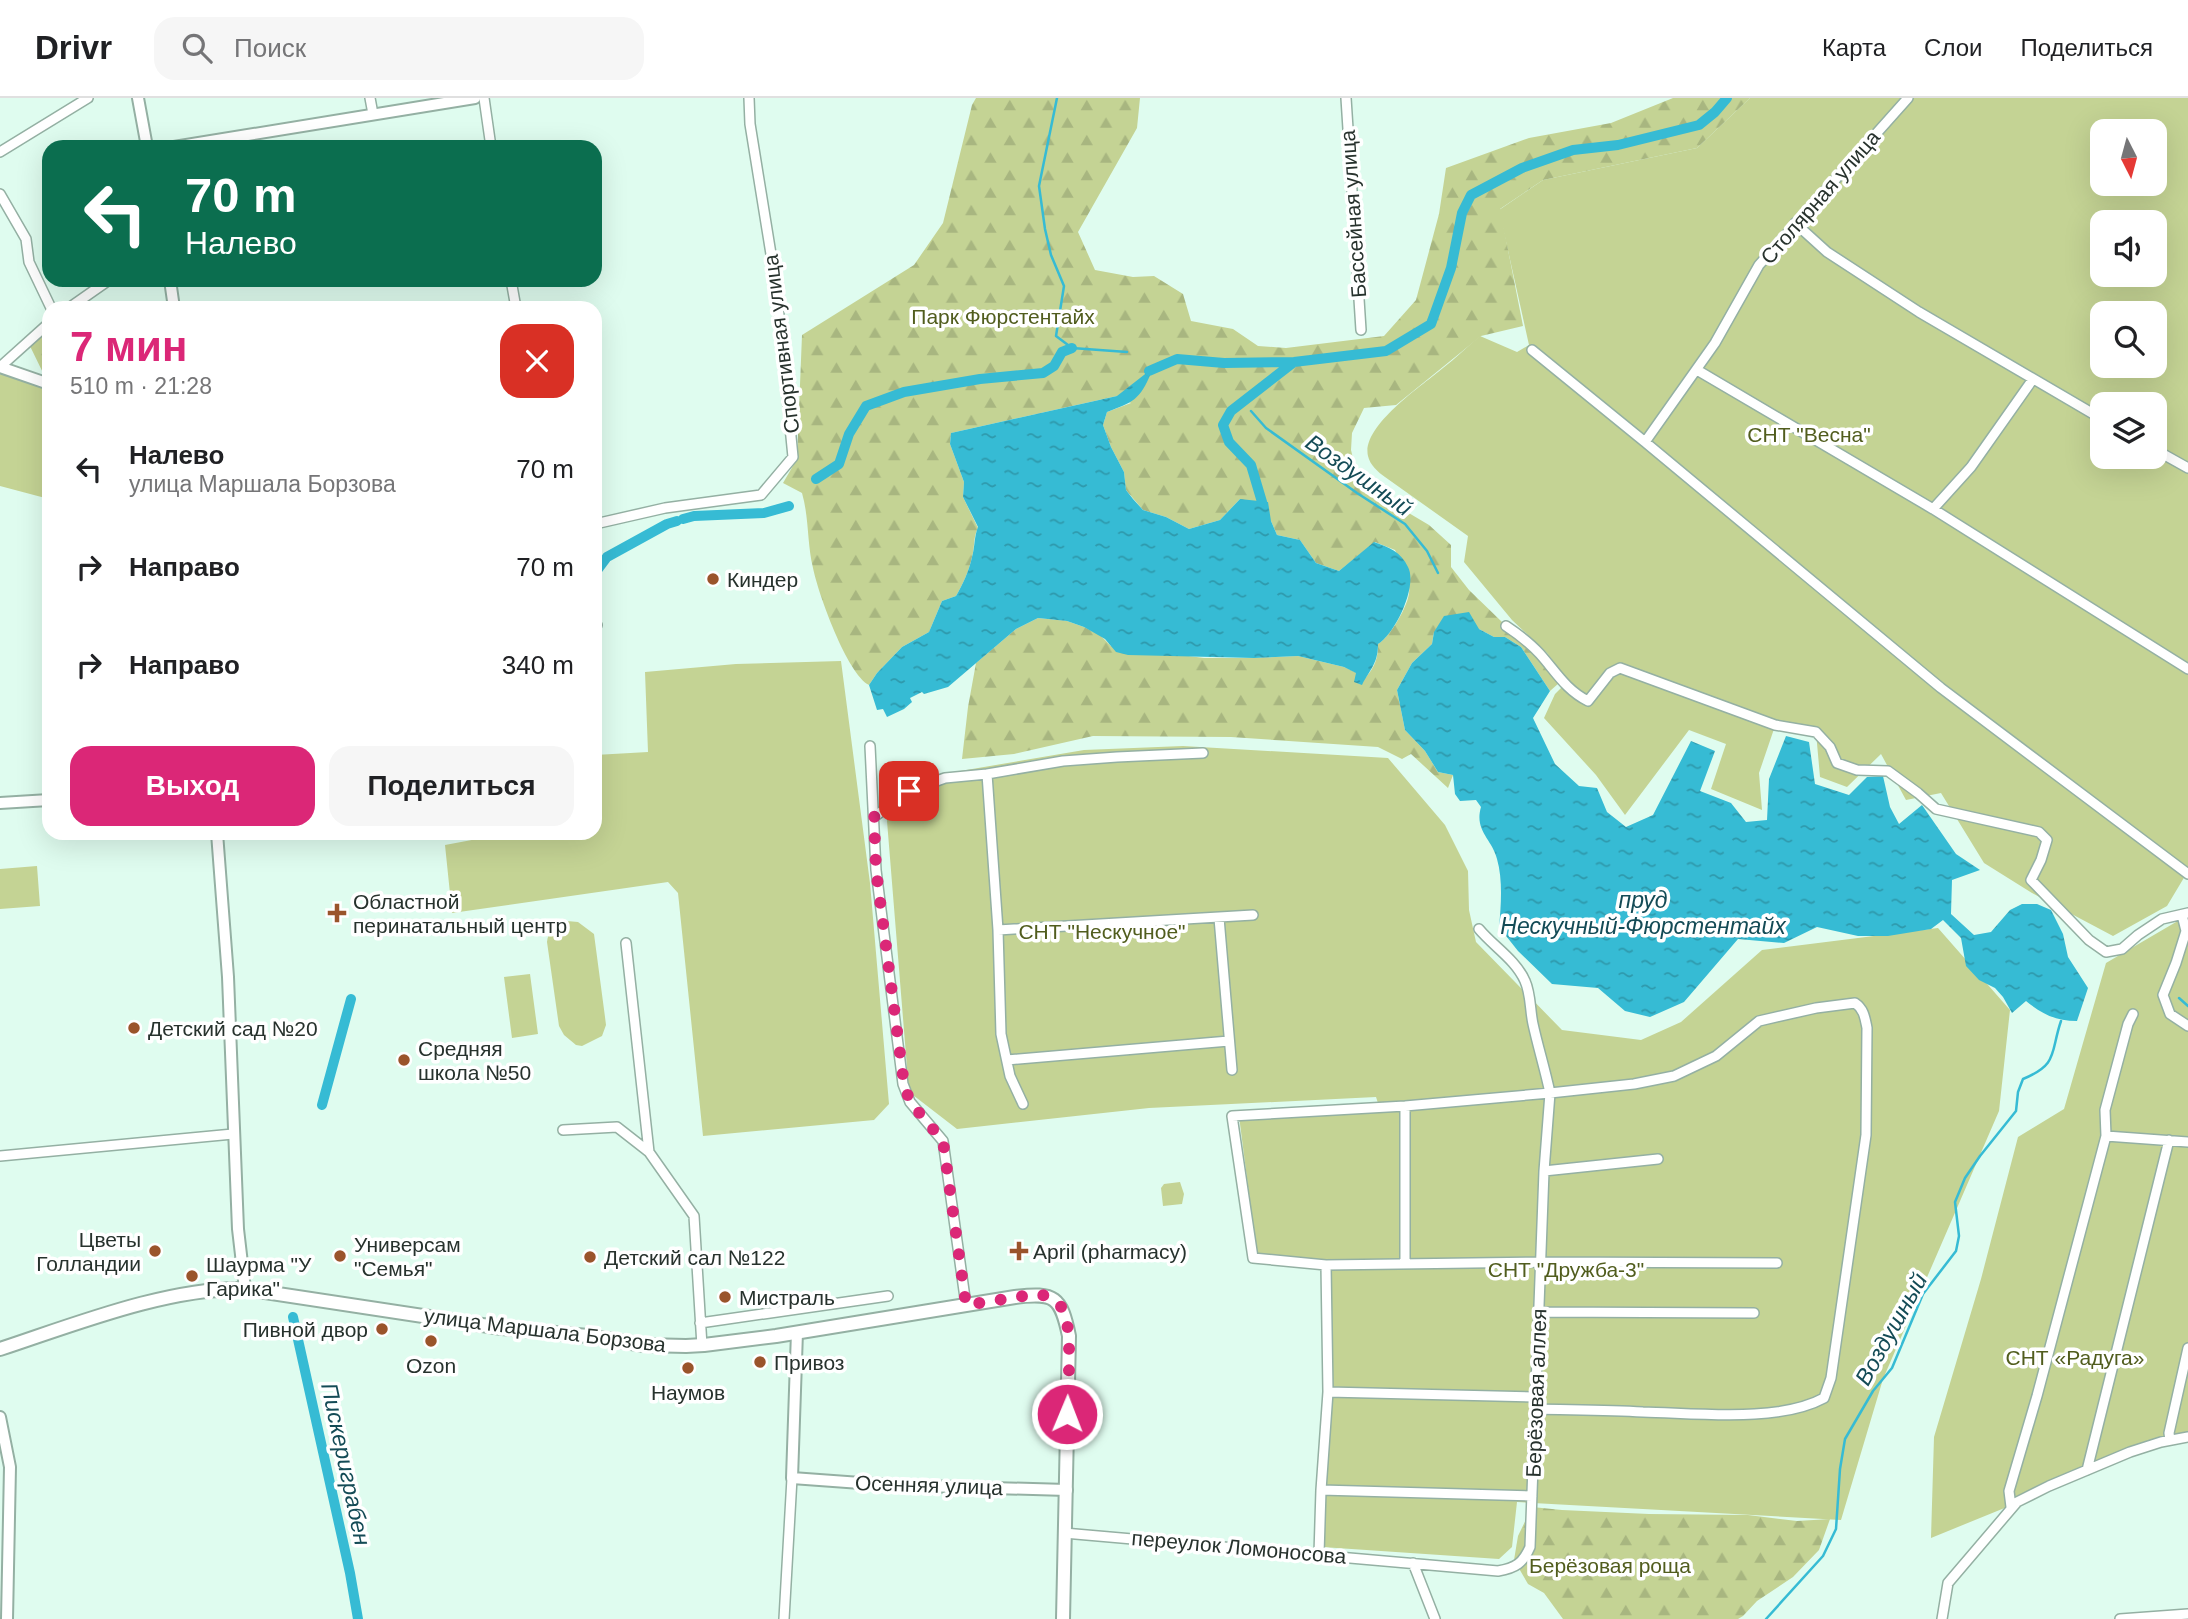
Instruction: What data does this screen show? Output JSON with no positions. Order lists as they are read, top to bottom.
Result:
{
  "streets": {
    "main road": ["улица Маршала Борзова"],
    "street": [
      "Столярная улица",
      "Бассейная улица",
      "Спортивная улица",
      "Берёзовая аллея",
      "Осенняя улица",
      "переулок Ломоносова"
    ]
  },
  "crossings": [
    ["улица Маршала Борзова", "Осенняя улица"],
    ["Берёзовая аллея", "переулок Ломоносова"]
  ],
  "water": ["Воздушный", "пруд Нескучный-Фюрстентайх", "Пискериграбен"],
  "parks": [
    "Парк Фюрстентайх",
    "СНТ \"Весна\"",
    "СНТ \"Нескучное\"",
    "СНТ \"Дружба-3\"",
    "СНТ «Радуга»",
    "Берёзовая роща"
  ],
  "places": {
    "other": [
      "Киндер",
      "Детский сад №20",
      "Средняя школа №50",
      "Цветы Голландии",
      "Универсам \"Семья\"",
      "Детский сал №122",
      "Шаурма \"У Гарика\"",
      "Мистраль",
      "Пивной двор",
      "Ozon",
      "Привоз",
      "Наумов"
    ],
    "health": ["Областной перинатальный центр", "April (pharmacy)"]
  },
  "north": "bottom",
  "page": {
    "header": "Drivr",
    "search": "Поиск",
    "nav": ["Карта", "Слои", "Поделиться"],
    "turn": ["70 m", "Налево"],
    "heading": ["7 мин", "510 m · 21:28"],
    "list": [
      {
        "name": "Налево",
        "note": "улица Маршала Борзова",
        "value": "70 m"
      },
      {
        "name": "Направо",
        "value": "70 m"
      },
      {
        "name": "Направо",
        "value": "340 m"
      }
    ],
    "buttons": ["Выход", "Поделиться"]
  }
}
